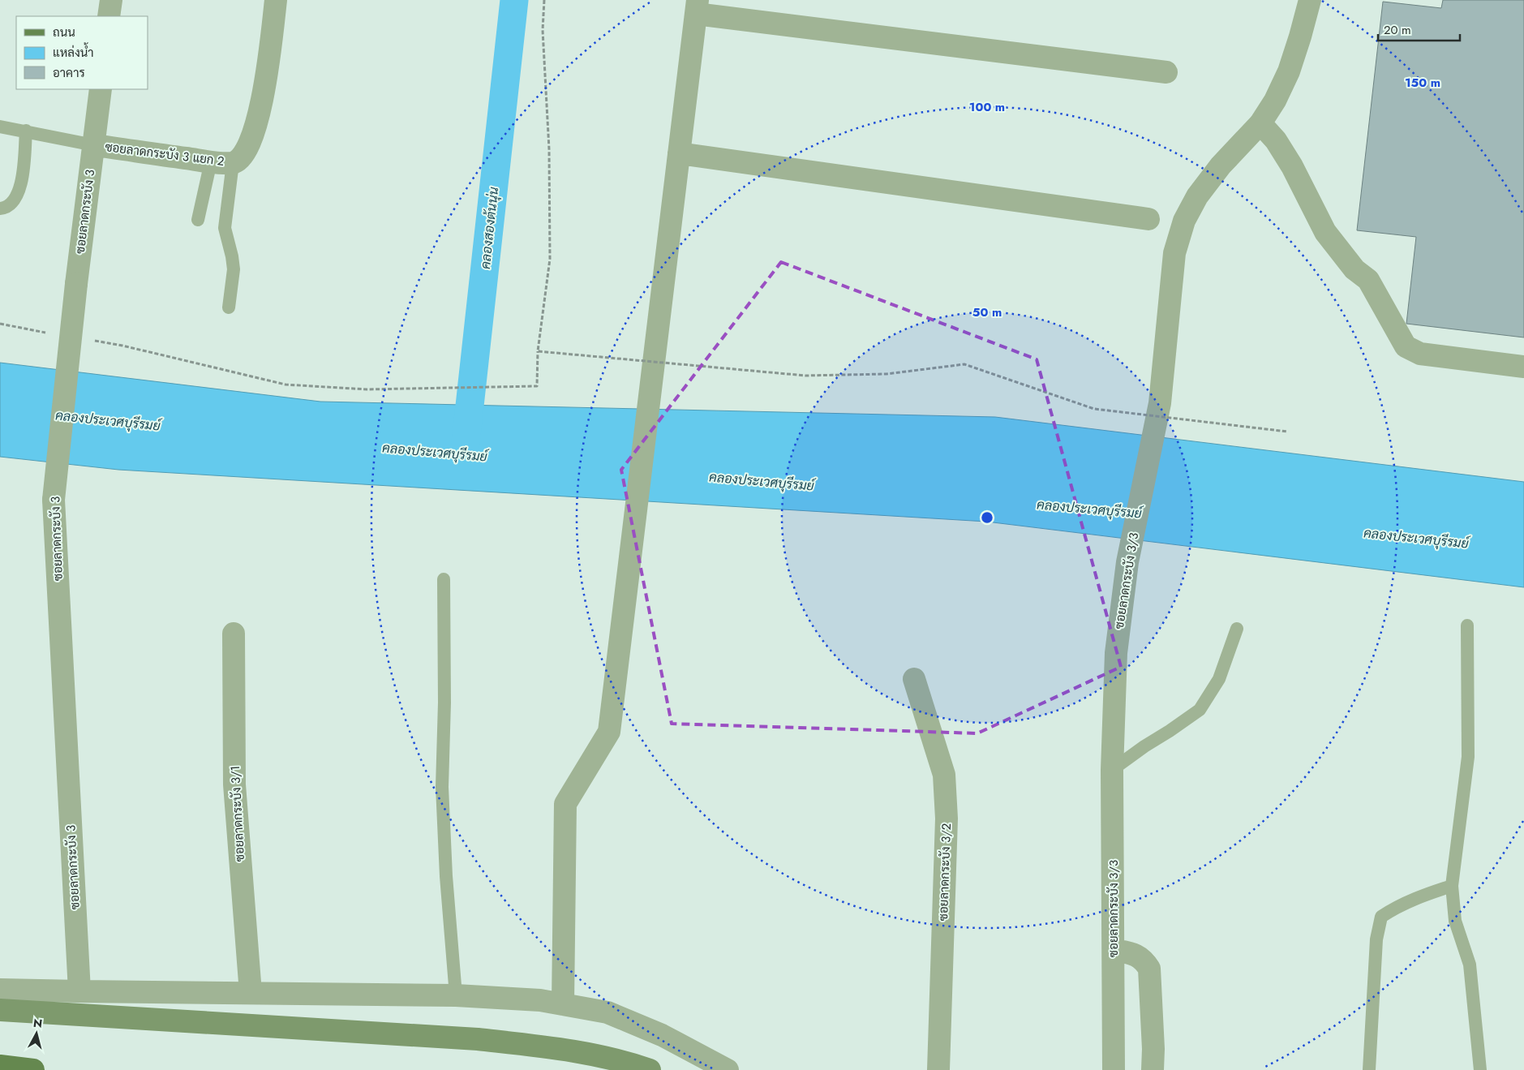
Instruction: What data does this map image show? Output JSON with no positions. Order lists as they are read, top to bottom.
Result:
{
  "streets": {
    "street": [
      "ซอยลาดกระบัง 3 แยก 2",
      "ซอยลาดกระบัง 3",
      "ซอยลาดกระบัง 3/3",
      "ซอยลาดกระบัง 3/1",
      "ซอยลาดกระบัง 3/2"
    ]
  },
  "crossings": [
    ["ซอยลาดกระบัง 3 แยก 2", "ซอยลาดกระบัง 3"]
  ],
  "water": ["คลองสองต้นนุ่น", "คลองประเวศบุรีรมย์"],
  "legend": ["ถนน", "แหล่งน้ำ", "อาคาร"],
  "scale_bar": "20 m",
  "north": "top",
  "rings": ["150 m", "100 m", "50 m"]
}
